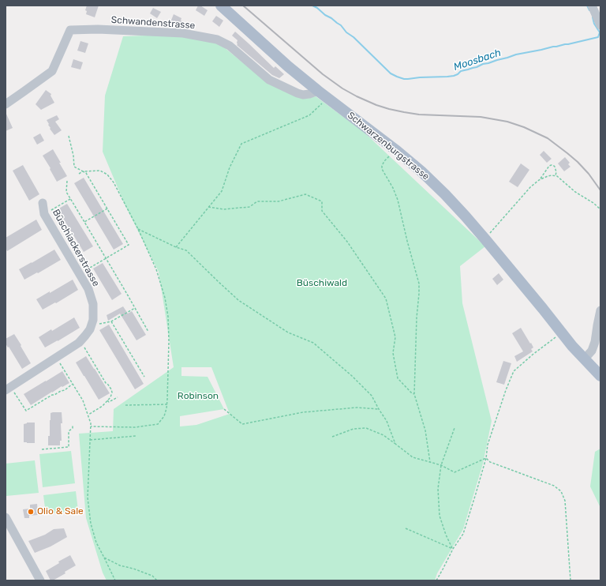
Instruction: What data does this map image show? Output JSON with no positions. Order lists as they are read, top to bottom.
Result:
{
  "streets": {
    "main road": ["Schwarzenburgstrasse"],
    "street": ["Schwandenstrasse", "Büschiackerstrasse"]
  },
  "crossings": [
    ["Schwandenstrasse", "Schwarzenburgstrasse"]
  ],
  "water": ["Moosbach"],
  "parks": ["Büschiwald", "Robinson"],
  "places": ["Olio & Sale"]
}
